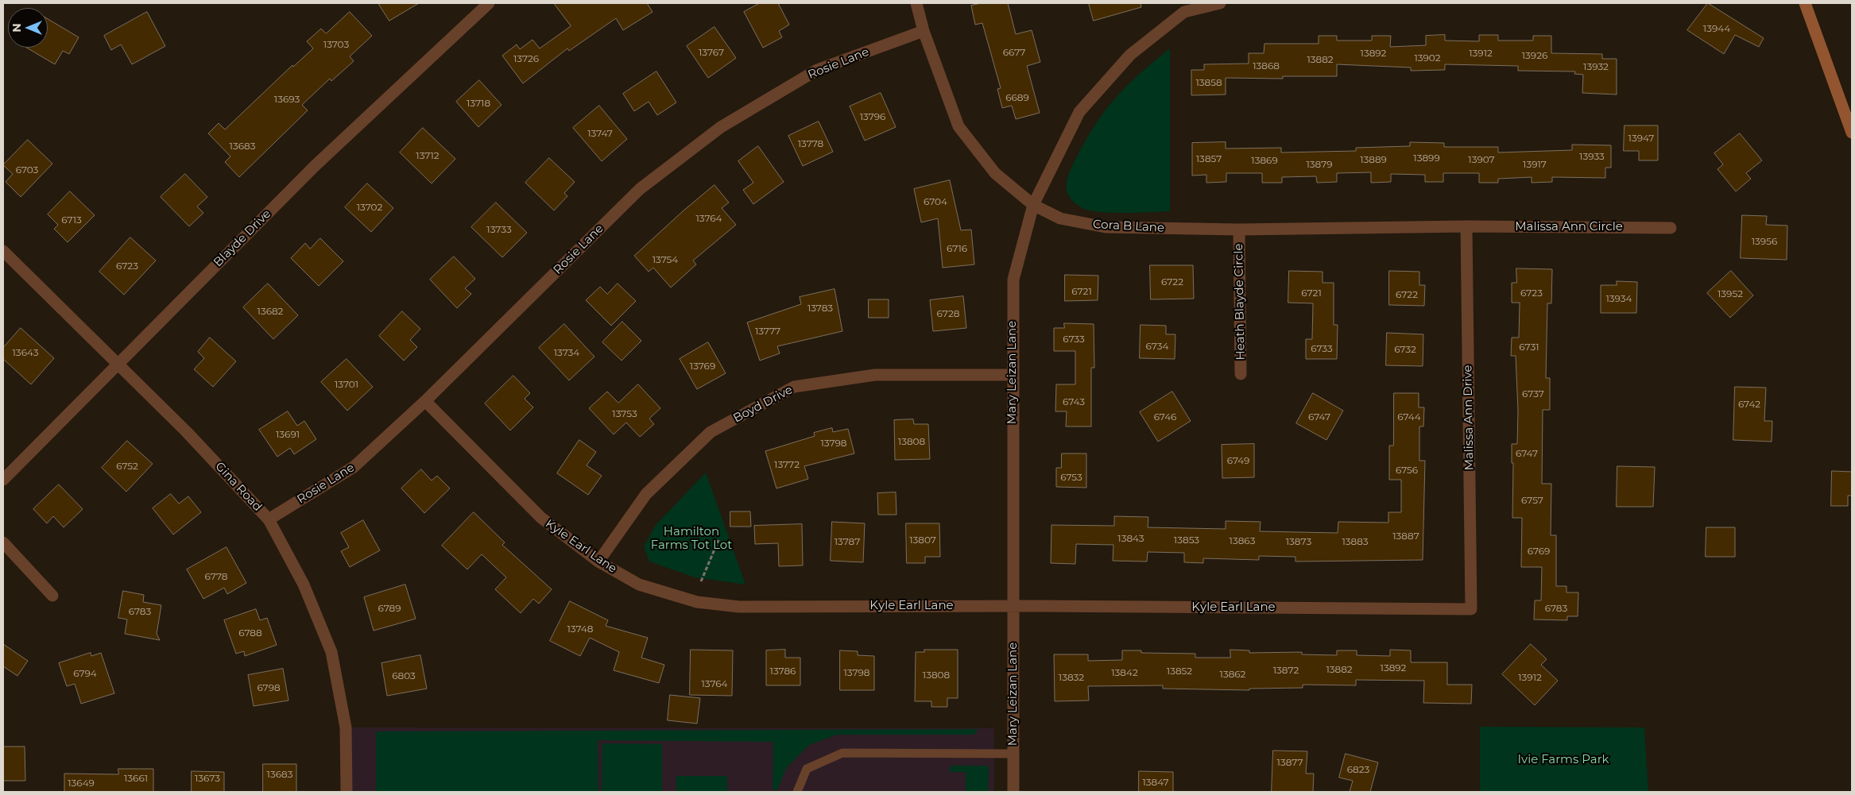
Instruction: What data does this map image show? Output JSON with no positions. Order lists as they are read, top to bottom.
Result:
{
  "streets": {
    "street": [
      "Rosie Lane",
      "Cora B Lane",
      "Malissa Ann Circle",
      "Blayde Drive",
      "Heath Blayde Circle",
      "Mary Leizan Lane",
      "Boyd Drive",
      "Malissa Ann Drive",
      "Gina Road",
      "Kyle Earl Lane"
    ]
  },
  "crossings": [
    ["Rosie Lane", "Cora B Lane"],
    ["Rosie Lane", "Gina Road"],
    ["Rosie Lane", "Kyle Earl Lane"],
    ["Cora B Lane", "Malissa Ann Circle"],
    ["Cora B Lane", "Heath Blayde Circle"],
    ["Cora B Lane", "Mary Leizan Lane"],
    ["Cora B Lane", "Malissa Ann Drive"],
    ["Malissa Ann Circle", "Malissa Ann Drive"],
    ["Blayde Drive", "Gina Road"],
    ["Mary Leizan Lane", "Boyd Drive"],
    ["Mary Leizan Lane", "Kyle Earl Lane"],
    ["Boyd Drive", "Kyle Earl Lane"],
    ["Malissa Ann Drive", "Kyle Earl Lane"]
  ],
  "parks": ["Hamilton Farms Tot Lot", "Ivie Farms Park"],
  "house_numbers": [
    "13944",
    "13703",
    "13767",
    "6677",
    "13892",
    "13912",
    "13926",
    "13902",
    "13726",
    "13882",
    "13868",
    "13932",
    "13858",
    "6689",
    "13693",
    "13718",
    "13796",
    "13747",
    "13947",
    "13778",
    "13683",
    "13712",
    "13933",
    "13899",
    "13857",
    "13889",
    "13907",
    "13869",
    "13879",
    "13917",
    "6703",
    "6704",
    "13702",
    "13764",
    "6713",
    "13733",
    "13956",
    "6716",
    "13754",
    "6723",
    "6722",
    "6721",
    "6721",
    "6723",
    "13952",
    "6722",
    "13934",
    "13783",
    "13682",
    "6728",
    "13777",
    "6733",
    "6734",
    "6731",
    "6733",
    "6732",
    "13643",
    "13734",
    "13769",
    "13701",
    "6737",
    "6743",
    "6742",
    "13753",
    "6746",
    "6747",
    "6744",
    "13691",
    "13808",
    "13798",
    "6747",
    "6749",
    "13772",
    "6752",
    "6756",
    "6753",
    "6757",
    "13887",
    "13843",
    "13807",
    "13853",
    "13863",
    "13787",
    "13873",
    "13883",
    "6769",
    "6778",
    "6789",
    "6783",
    "6783",
    "13748",
    "6788",
    "13892",
    "13882",
    "13872",
    "13786",
    "13852",
    "13798",
    "13842",
    "6794",
    "13862",
    "13808",
    "6803",
    "13832",
    "13912",
    "13764",
    "6798",
    "13877",
    "6823",
    "13683",
    "13661",
    "13673",
    "13847",
    "13649"
  ],
  "north": "left"
}
